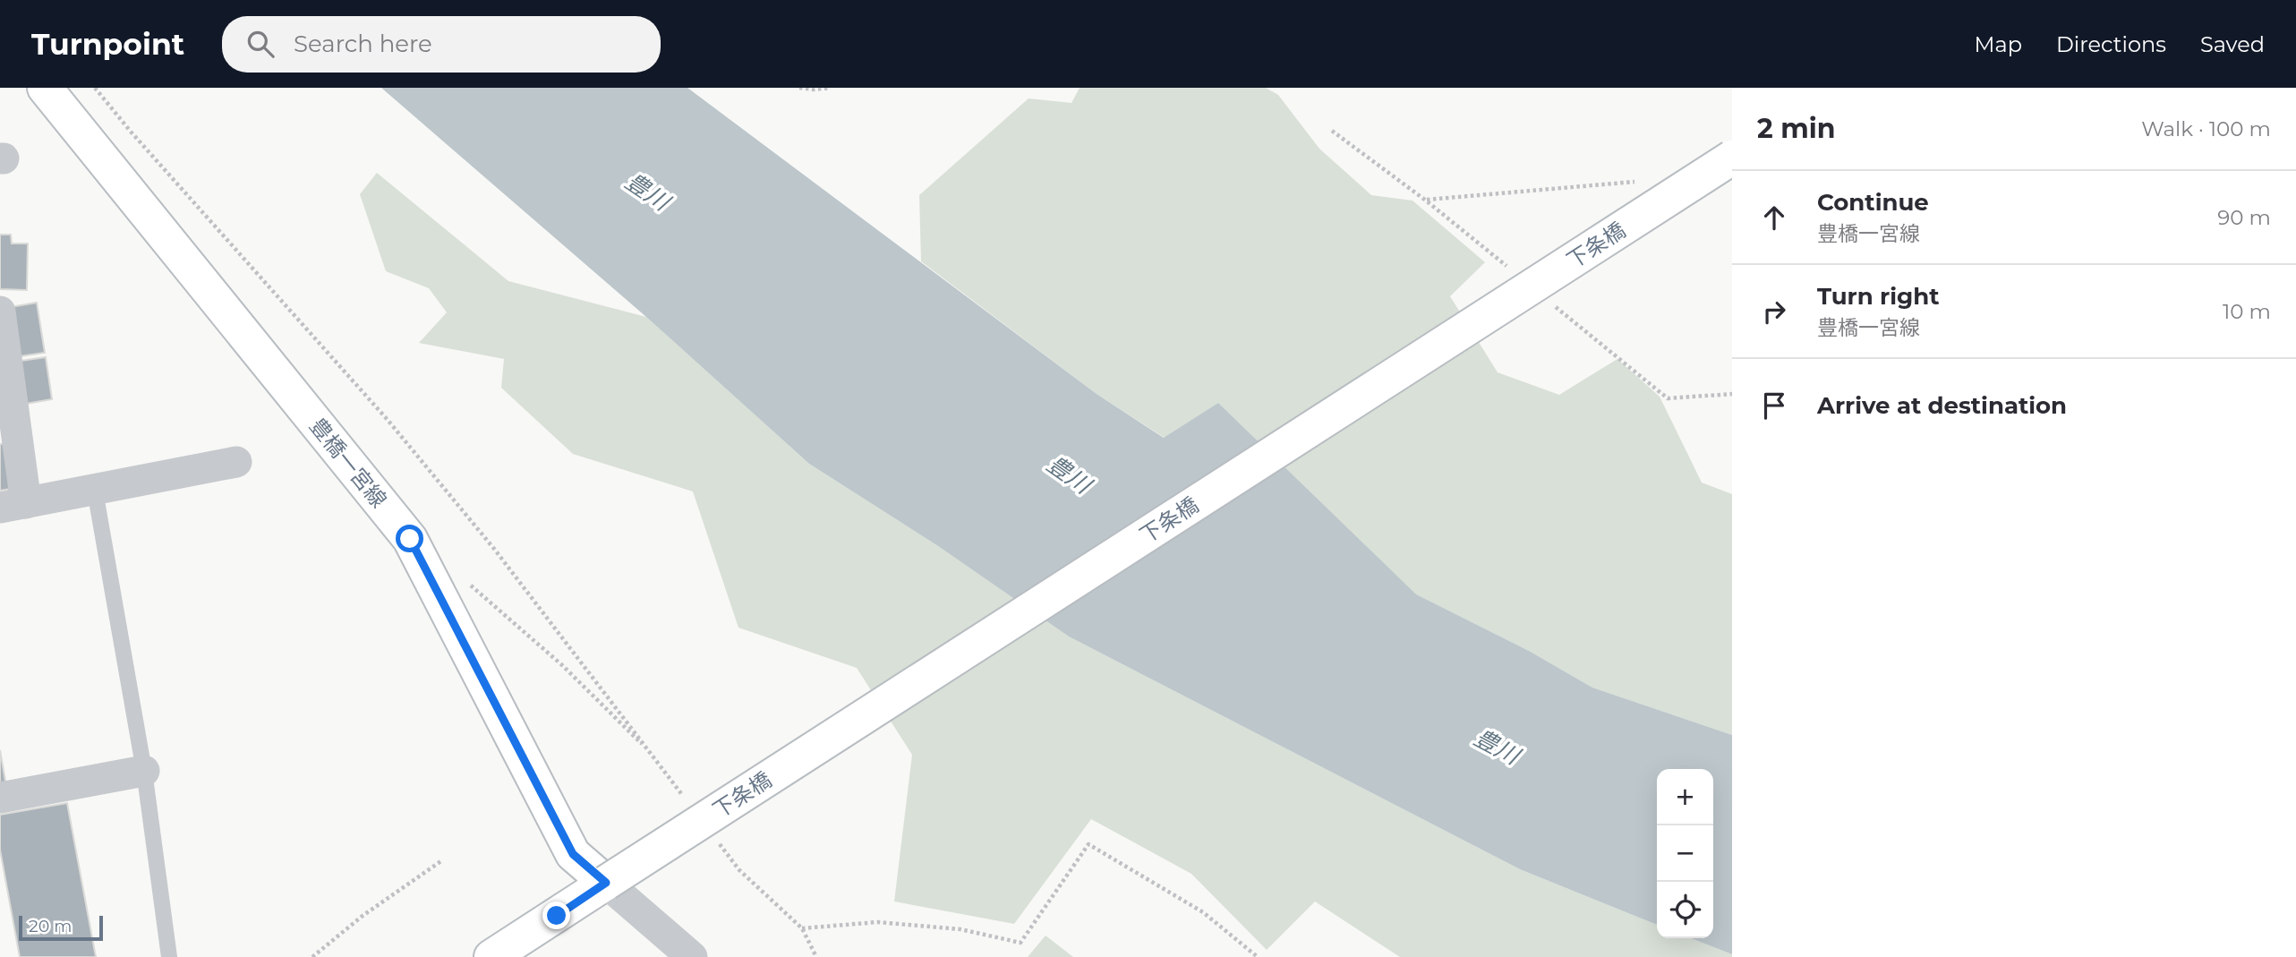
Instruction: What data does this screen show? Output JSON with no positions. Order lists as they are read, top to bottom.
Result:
{
  "streets": {
    "main road": ["下条橋", "豊橋一宮線"]
  },
  "crossings": [
    ["下条橋", "豊橋一宮線"]
  ],
  "water": ["豊川"],
  "scale_bar": "20 m",
  "page": {
    "header": "Turnpoint",
    "search": "Search here",
    "nav": ["Map", "Directions", "Saved"],
    "heading": ["2 min", "Walk · 100 m"],
    "list": [
      ["Continue", "豊橋一宮線", "90 m"],
      ["Turn right", "豊橋一宮線", "10 m"],
      "Arrive at destination"
    ],
    "map_buttons": ["+", "−"],
    "scale": "20 m"
  }
}
